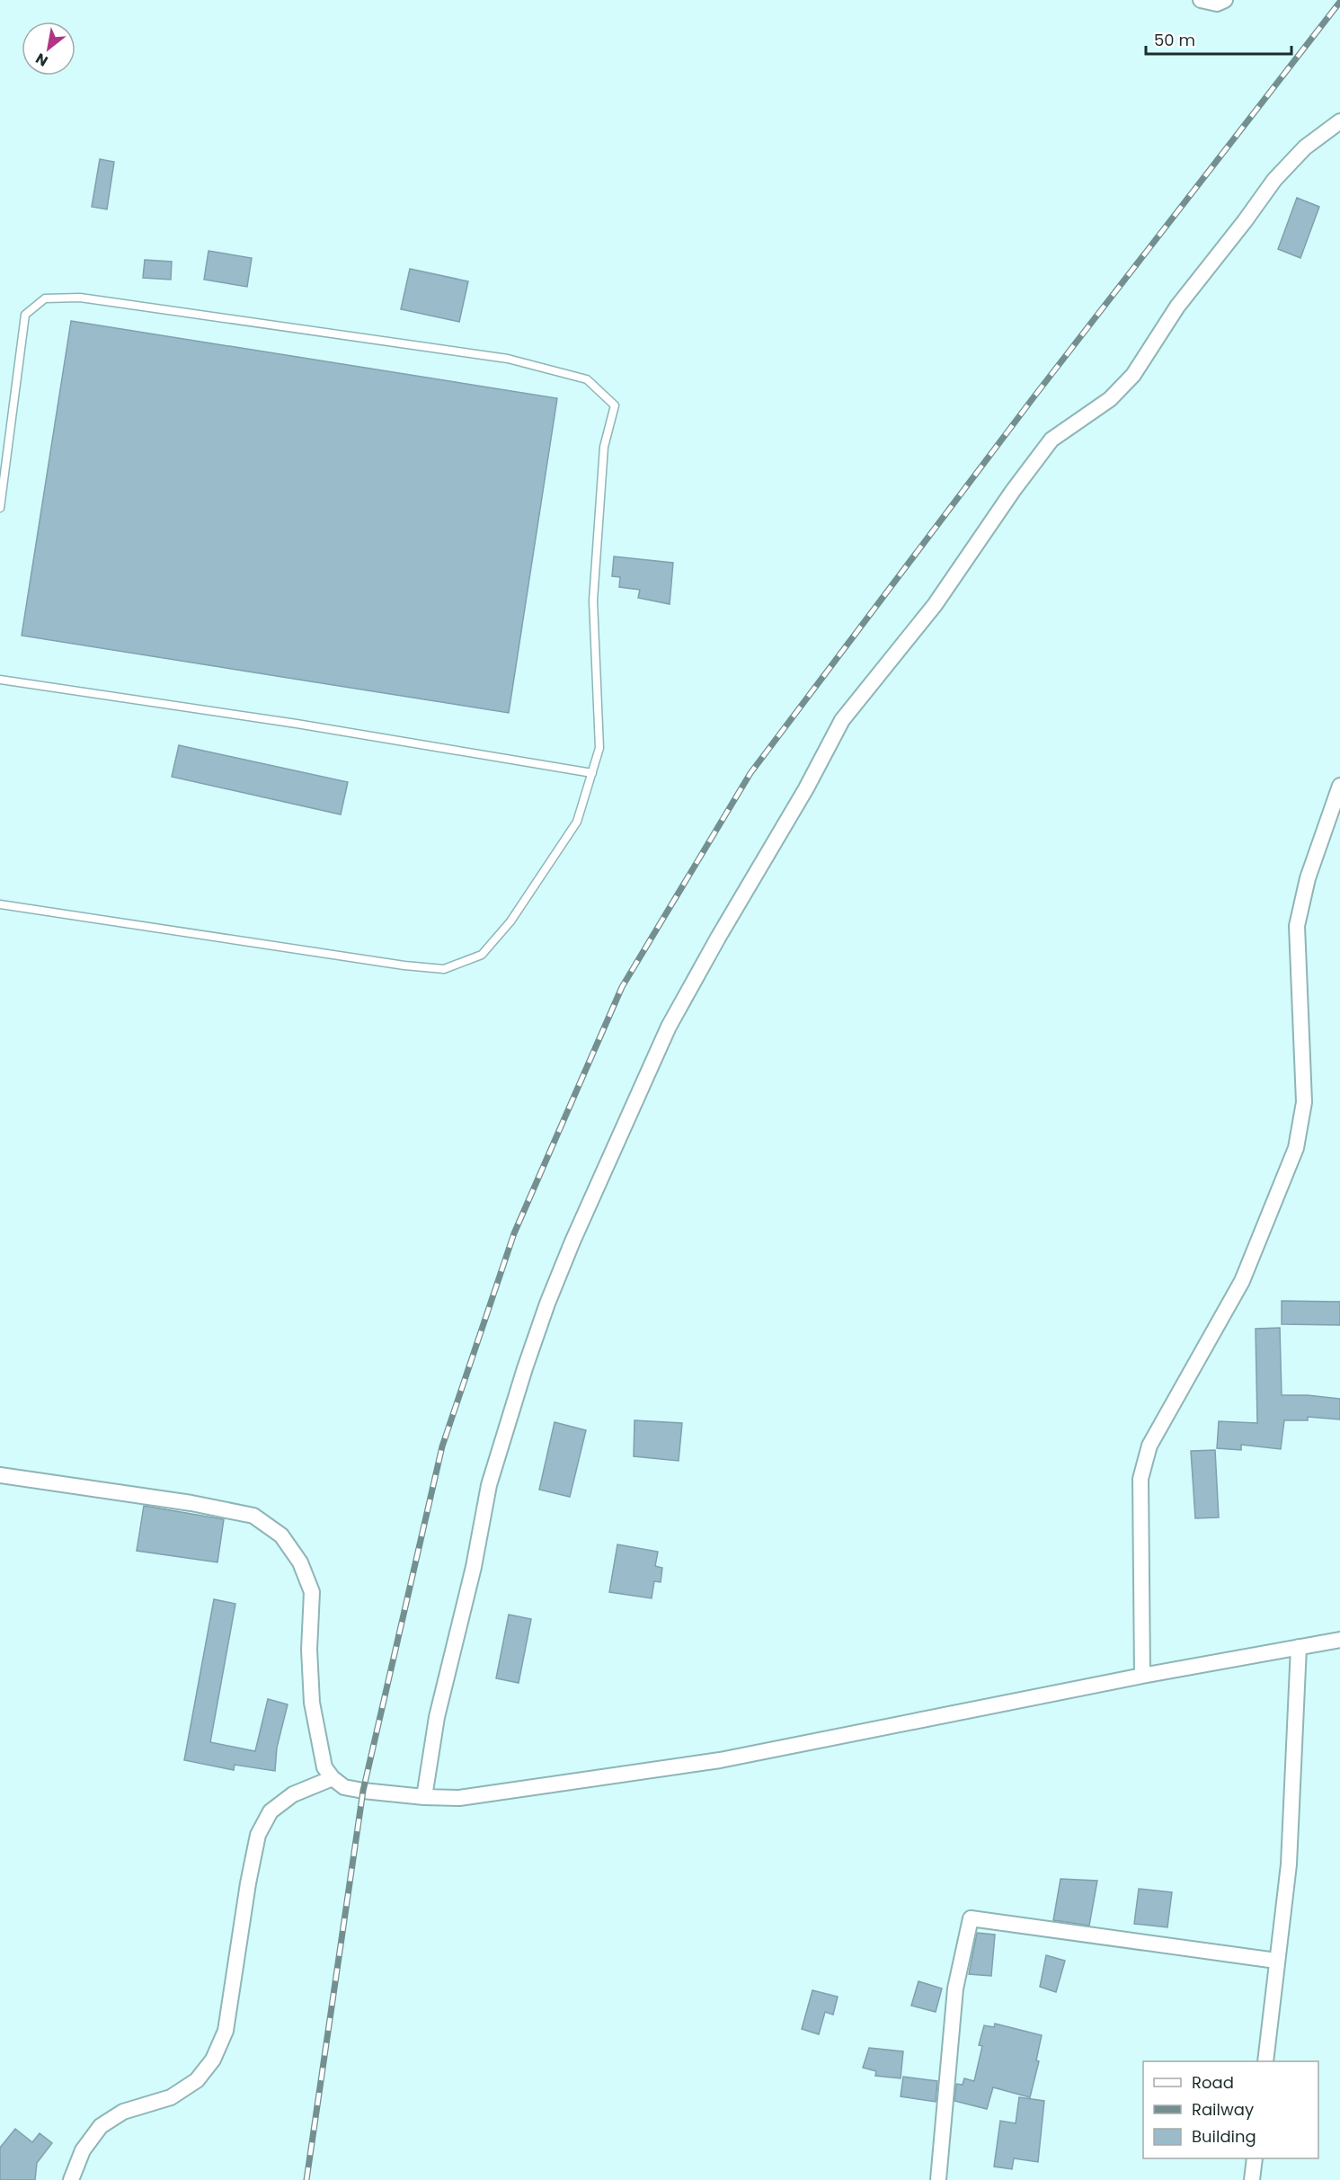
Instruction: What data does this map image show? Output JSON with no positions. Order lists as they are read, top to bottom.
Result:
{
  "legend": ["Road", "Railway", "Building"],
  "scale_bar": "50 m",
  "north": "bottom left"
}
